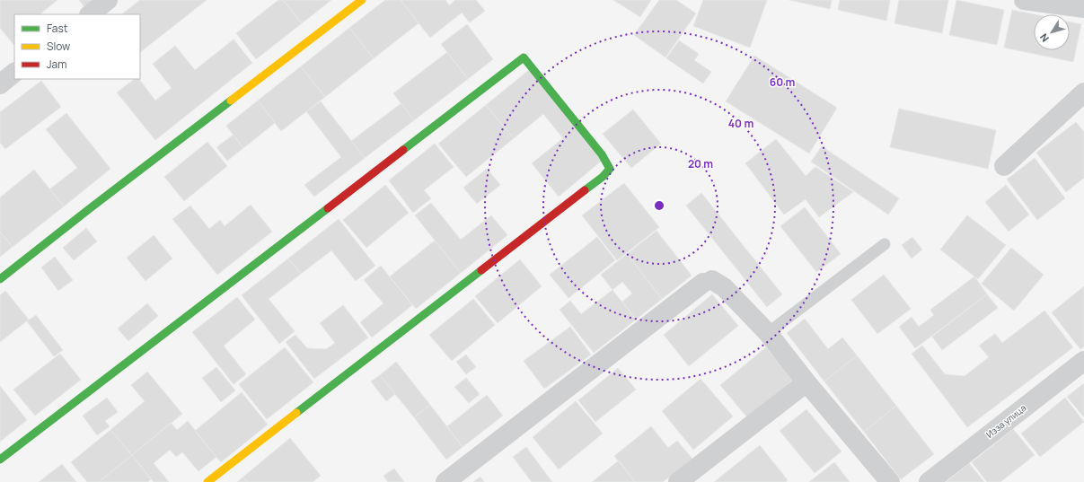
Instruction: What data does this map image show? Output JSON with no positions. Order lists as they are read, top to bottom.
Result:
{
  "streets": {
    "street": ["Изза улица"]
  },
  "legend": ["Fast", "Slow", "Jam"],
  "north": "bottom left",
  "rings": ["60 m", "40 m", "20 m"]
}
